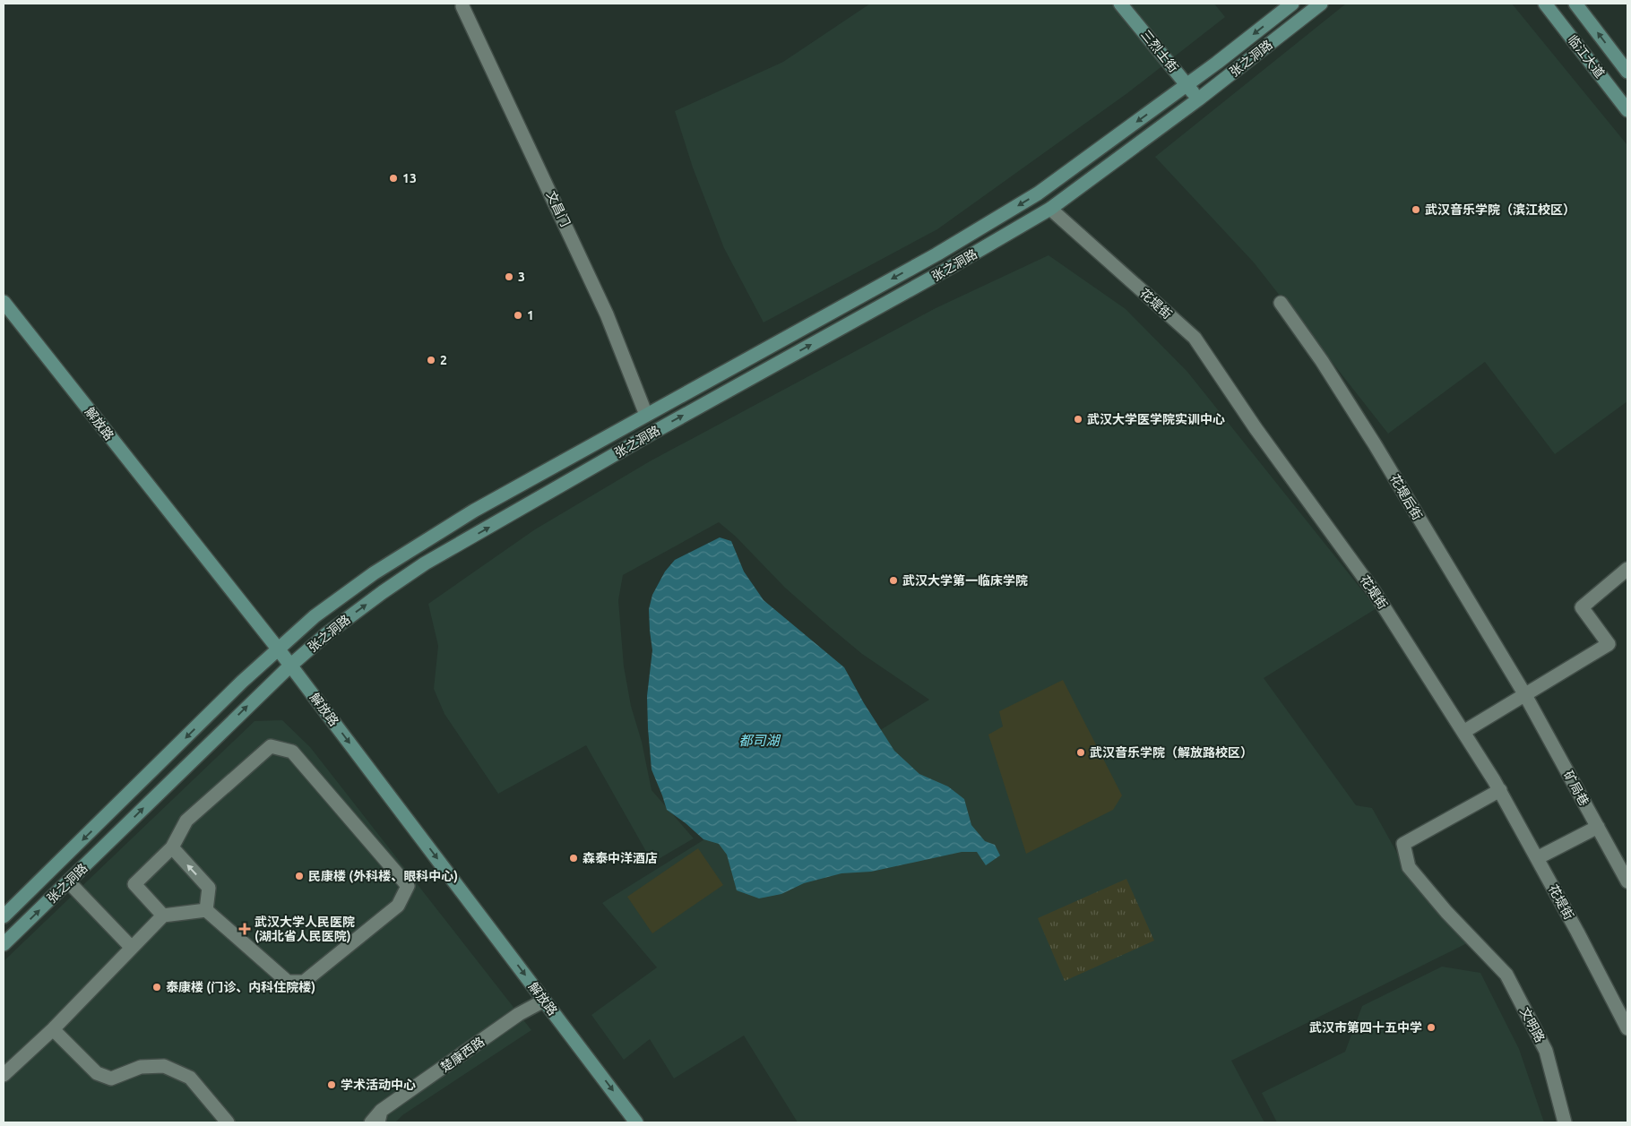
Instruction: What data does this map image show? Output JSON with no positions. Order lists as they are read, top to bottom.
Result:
{
  "streets": {
    "main road": [
      "三烈士街",
      "临江大道",
      "张之洞路",
      "解放路"
    ],
    "street": [
      "文昌门",
      "花堤街",
      "花堤后街",
      "矿局巷",
      "文明路",
      "楚康西路"
    ]
  },
  "crossings": [
    ["三烈士街", "张之洞路"],
    ["张之洞路", "文昌门"],
    ["张之洞路", "花堤街"],
    ["张之洞路", "解放路"],
    ["花堤街", "文明路"],
    ["解放路", "楚康西路"],
    ["花堤后街", "矿局巷"]
  ],
  "one_way": ["解放路"],
  "water": ["都司湖"],
  "places": {
    "other": [
      "13",
      "武汉音乐学院（滨江校区）",
      "3",
      "1",
      "2",
      "武汉大学医学院实训中心",
      "武汉大学第一临床学院",
      "武汉音乐学院（解放路校区）",
      "森泰中洋酒店",
      "民康楼 (外科楼、眼科中心)",
      "泰康楼 (门诊、内科住院楼)",
      "武汉市第四十五中学",
      "学术活动中心"
    ],
    "health": ["武汉大学人民医院 (湖北省人民医院)"]
  }
}
